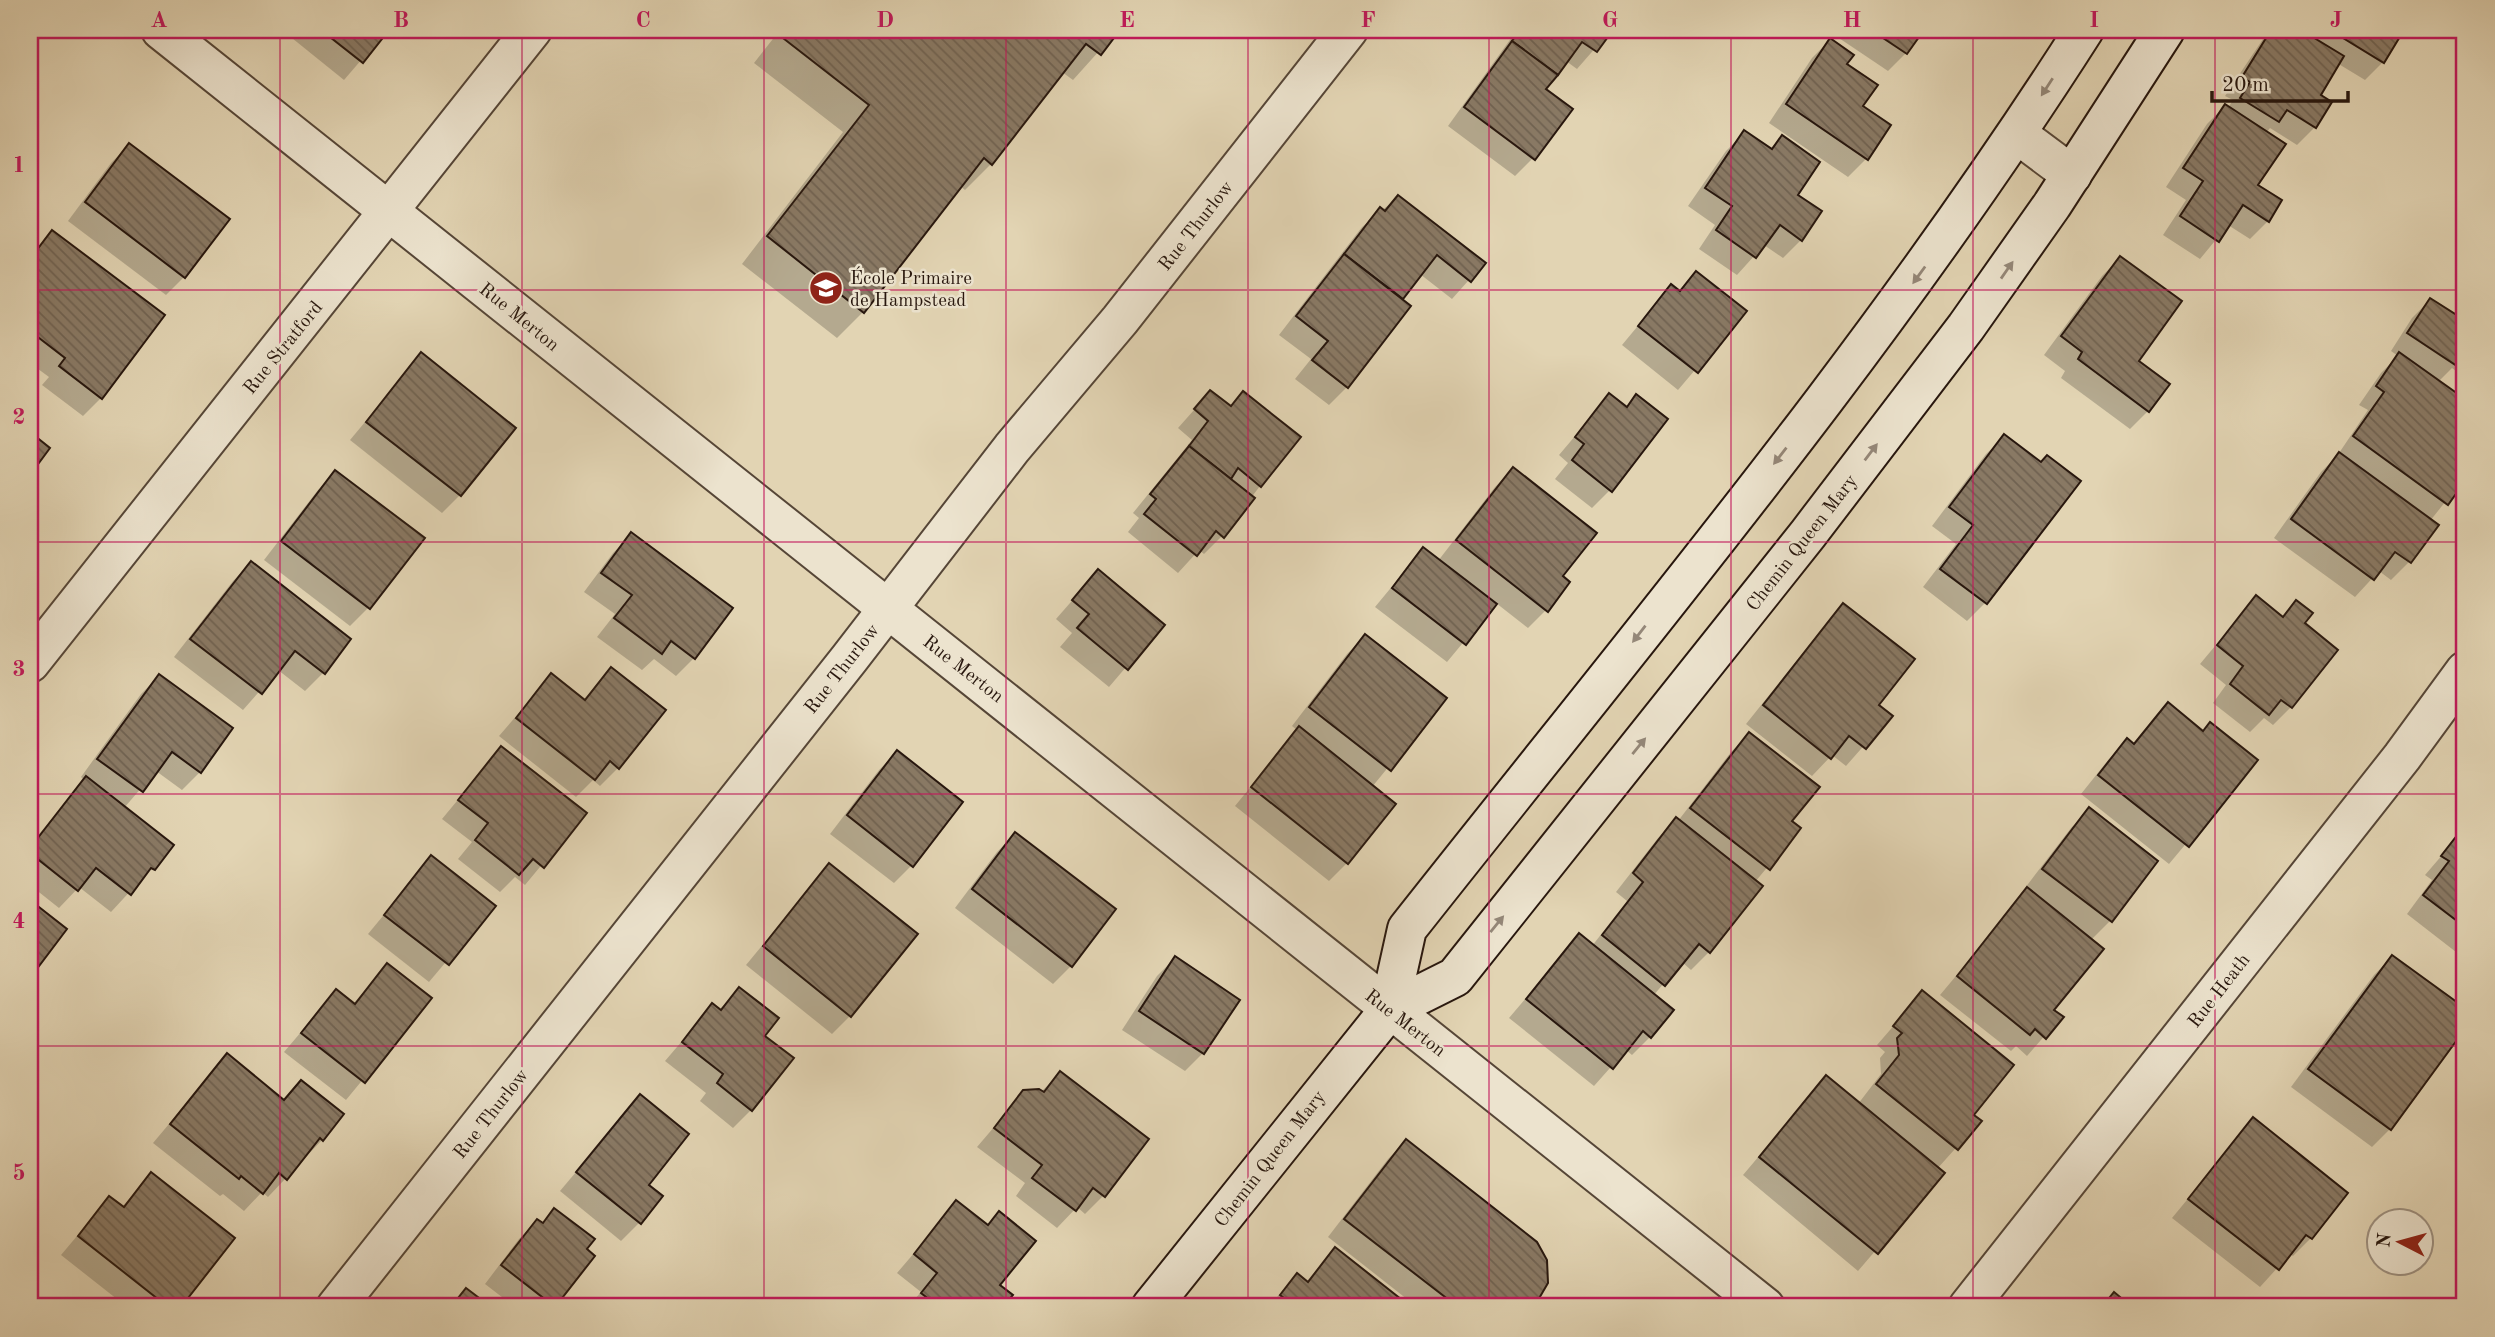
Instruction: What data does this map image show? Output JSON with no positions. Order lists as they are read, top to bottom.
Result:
{
  "streets": {
    "street": [
      "Rue Thurlow",
      "Rue Merton",
      "Rue Stratford",
      "Chemin Queen Mary",
      "Rue Heath"
    ]
  },
  "crossings": [
    ["Rue Thurlow", "Rue Merton"],
    ["Rue Merton", "Rue Stratford"],
    ["Rue Merton", "Chemin Queen Mary"]
  ],
  "places": {
    "school or university": ["École Primaire de Hampstead"]
  },
  "scale_bar": "20 m",
  "north": "left",
  "grid": {
    "columns": [
      "A",
      "B",
      "C",
      "D",
      "E",
      "F",
      "G",
      "H",
      "I",
      "J"
    ],
    "rows": [
      "1",
      "2",
      "3",
      "4",
      "5"
    ]
  }
}
